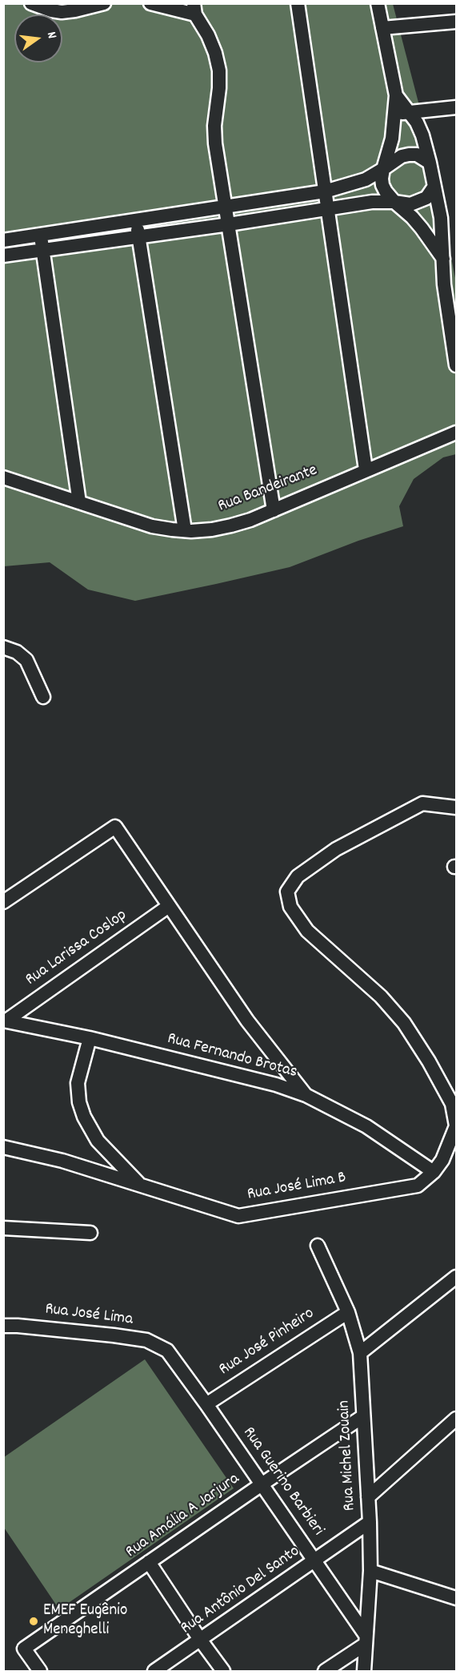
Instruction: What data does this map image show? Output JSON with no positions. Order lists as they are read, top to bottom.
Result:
{
  "streets": {
    "street": [
      "Rua Bandeirante",
      "Rua Larissa Coslop",
      "Rua Fernando Brotas",
      "Rua José Lima B",
      "Rua José Lima",
      "Rua José Pinheiro",
      "Rua Michel Zouain",
      "Rua Guerino Barbieri",
      "Rua Amália A Jarjura",
      "Rua Antônio Del Santo"
    ]
  },
  "crossings": [
    ["Rua Larissa Coslop", "Rua Fernando Brotas"],
    ["Rua Fernando Brotas", "Rua José Lima B"],
    ["Rua José Lima", "Rua Guerino Barbieri"],
    ["Rua José Pinheiro", "Rua Michel Zouain"],
    ["Rua José Pinheiro", "Rua Guerino Barbieri"],
    ["Rua Michel Zouain", "Rua Guerino Barbieri"],
    ["Rua Michel Zouain", "Rua Amália A Jarjura"],
    ["Rua Michel Zouain", "Rua Antônio Del Santo"],
    ["Rua Guerino Barbieri", "Rua Amália A Jarjura"],
    ["Rua Guerino Barbieri", "Rua Antônio Del Santo"]
  ],
  "places": ["EMEF Eugênio Meneghelli"],
  "north": "right"
}
